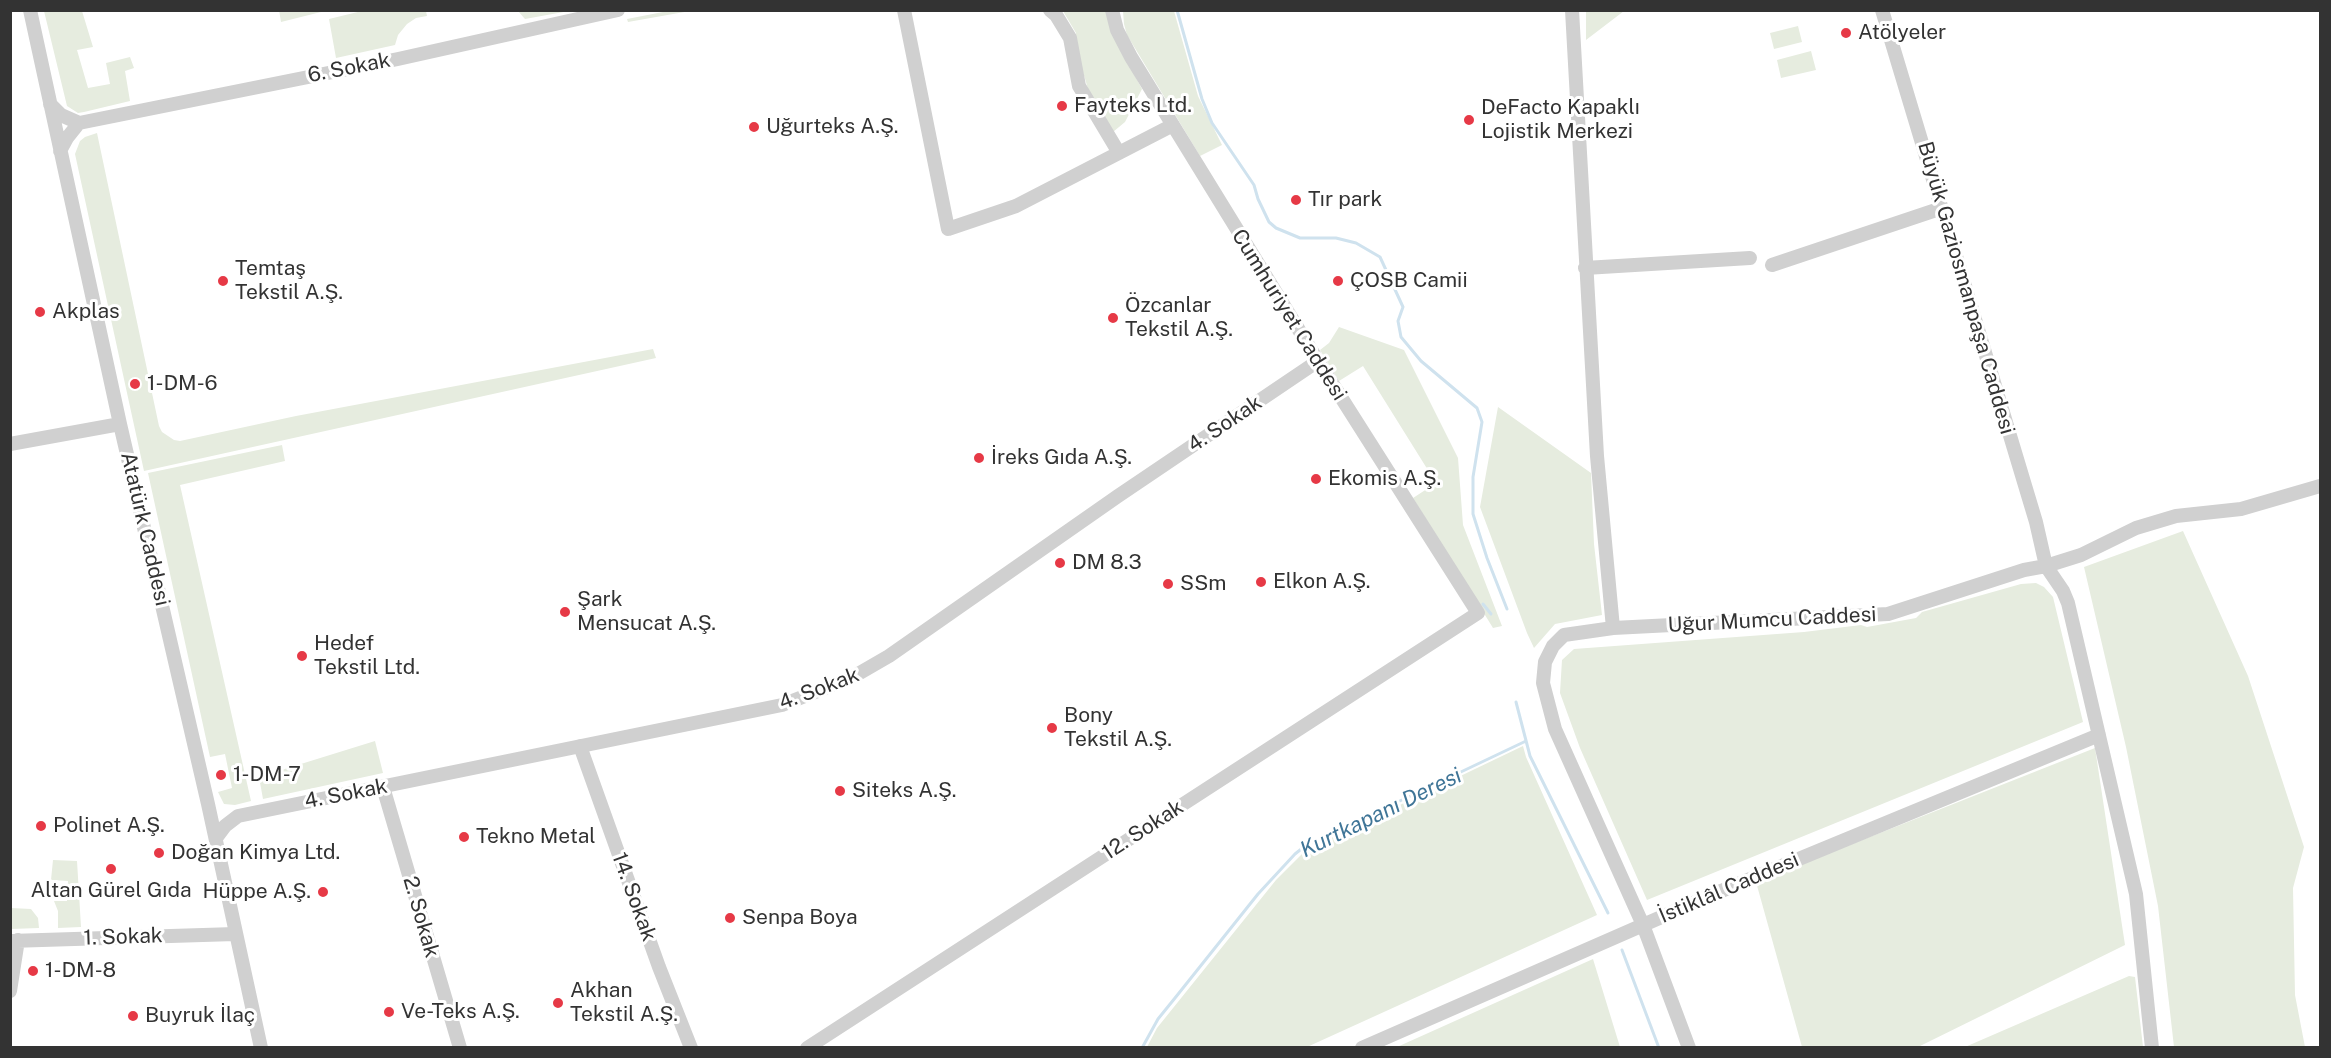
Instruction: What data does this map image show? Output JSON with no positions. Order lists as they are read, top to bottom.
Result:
{
  "streets": {
    "street": [
      "6. Sokak",
      "Büyük Gaziosmanpaşa Caddesi",
      "Cumhuriyet Caddesi",
      "4. Sokak",
      "Atatürk Caddesi",
      "Uğur Mumcu Caddesi",
      "12. Sokak",
      "İstiklâl Caddesi",
      "14. Sokak",
      "2. Sokak",
      "1. Sokak"
    ]
  },
  "crossings": [
    ["Büyük Gaziosmanpaşa Caddesi", "Uğur Mumcu Caddesi"],
    ["Cumhuriyet Caddesi", "4. Sokak"],
    ["Cumhuriyet Caddesi", "12. Sokak"],
    ["4. Sokak", "14. Sokak"],
    ["4. Sokak", "2. Sokak"],
    ["Atatürk Caddesi", "1. Sokak"],
    ["Uğur Mumcu Caddesi", "İstiklâl Caddesi"]
  ],
  "water": ["Kurtkapanı Deresi"],
  "places": [
    "Atölyeler",
    "Fayteks Ltd.",
    "DeFacto Kapaklı Lojistik Merkezi",
    "Uğurteks A.Ş.",
    "Tır park",
    "Temtaş Tekstil A.Ş.",
    "ÇOSB Camii",
    "Akplas",
    "Özcanlar Tekstil A.Ş.",
    "1-DM-6",
    "İreks Gıda A.Ş.",
    "Ekomis A.Ş.",
    "DM 8.3",
    "Elkon A.Ş.",
    "SSm",
    "Şark Mensucat A.Ş.",
    "Hedef Tekstil Ltd.",
    "Bony Tekstil A.Ş.",
    "1-DM-7",
    "Siteks A.Ş.",
    "Polinet A.Ş.",
    "Tekno Metal",
    "Doğan Kimya Ltd.",
    "Altan Gürel Gıda",
    "Hüppe A.Ş.",
    "Senpa Boya",
    "1-DM-8",
    "Akhan Tekstil A.Ş.",
    "Ve-Teks A.Ş.",
    "Buyruk İlaç"
  ]
}
